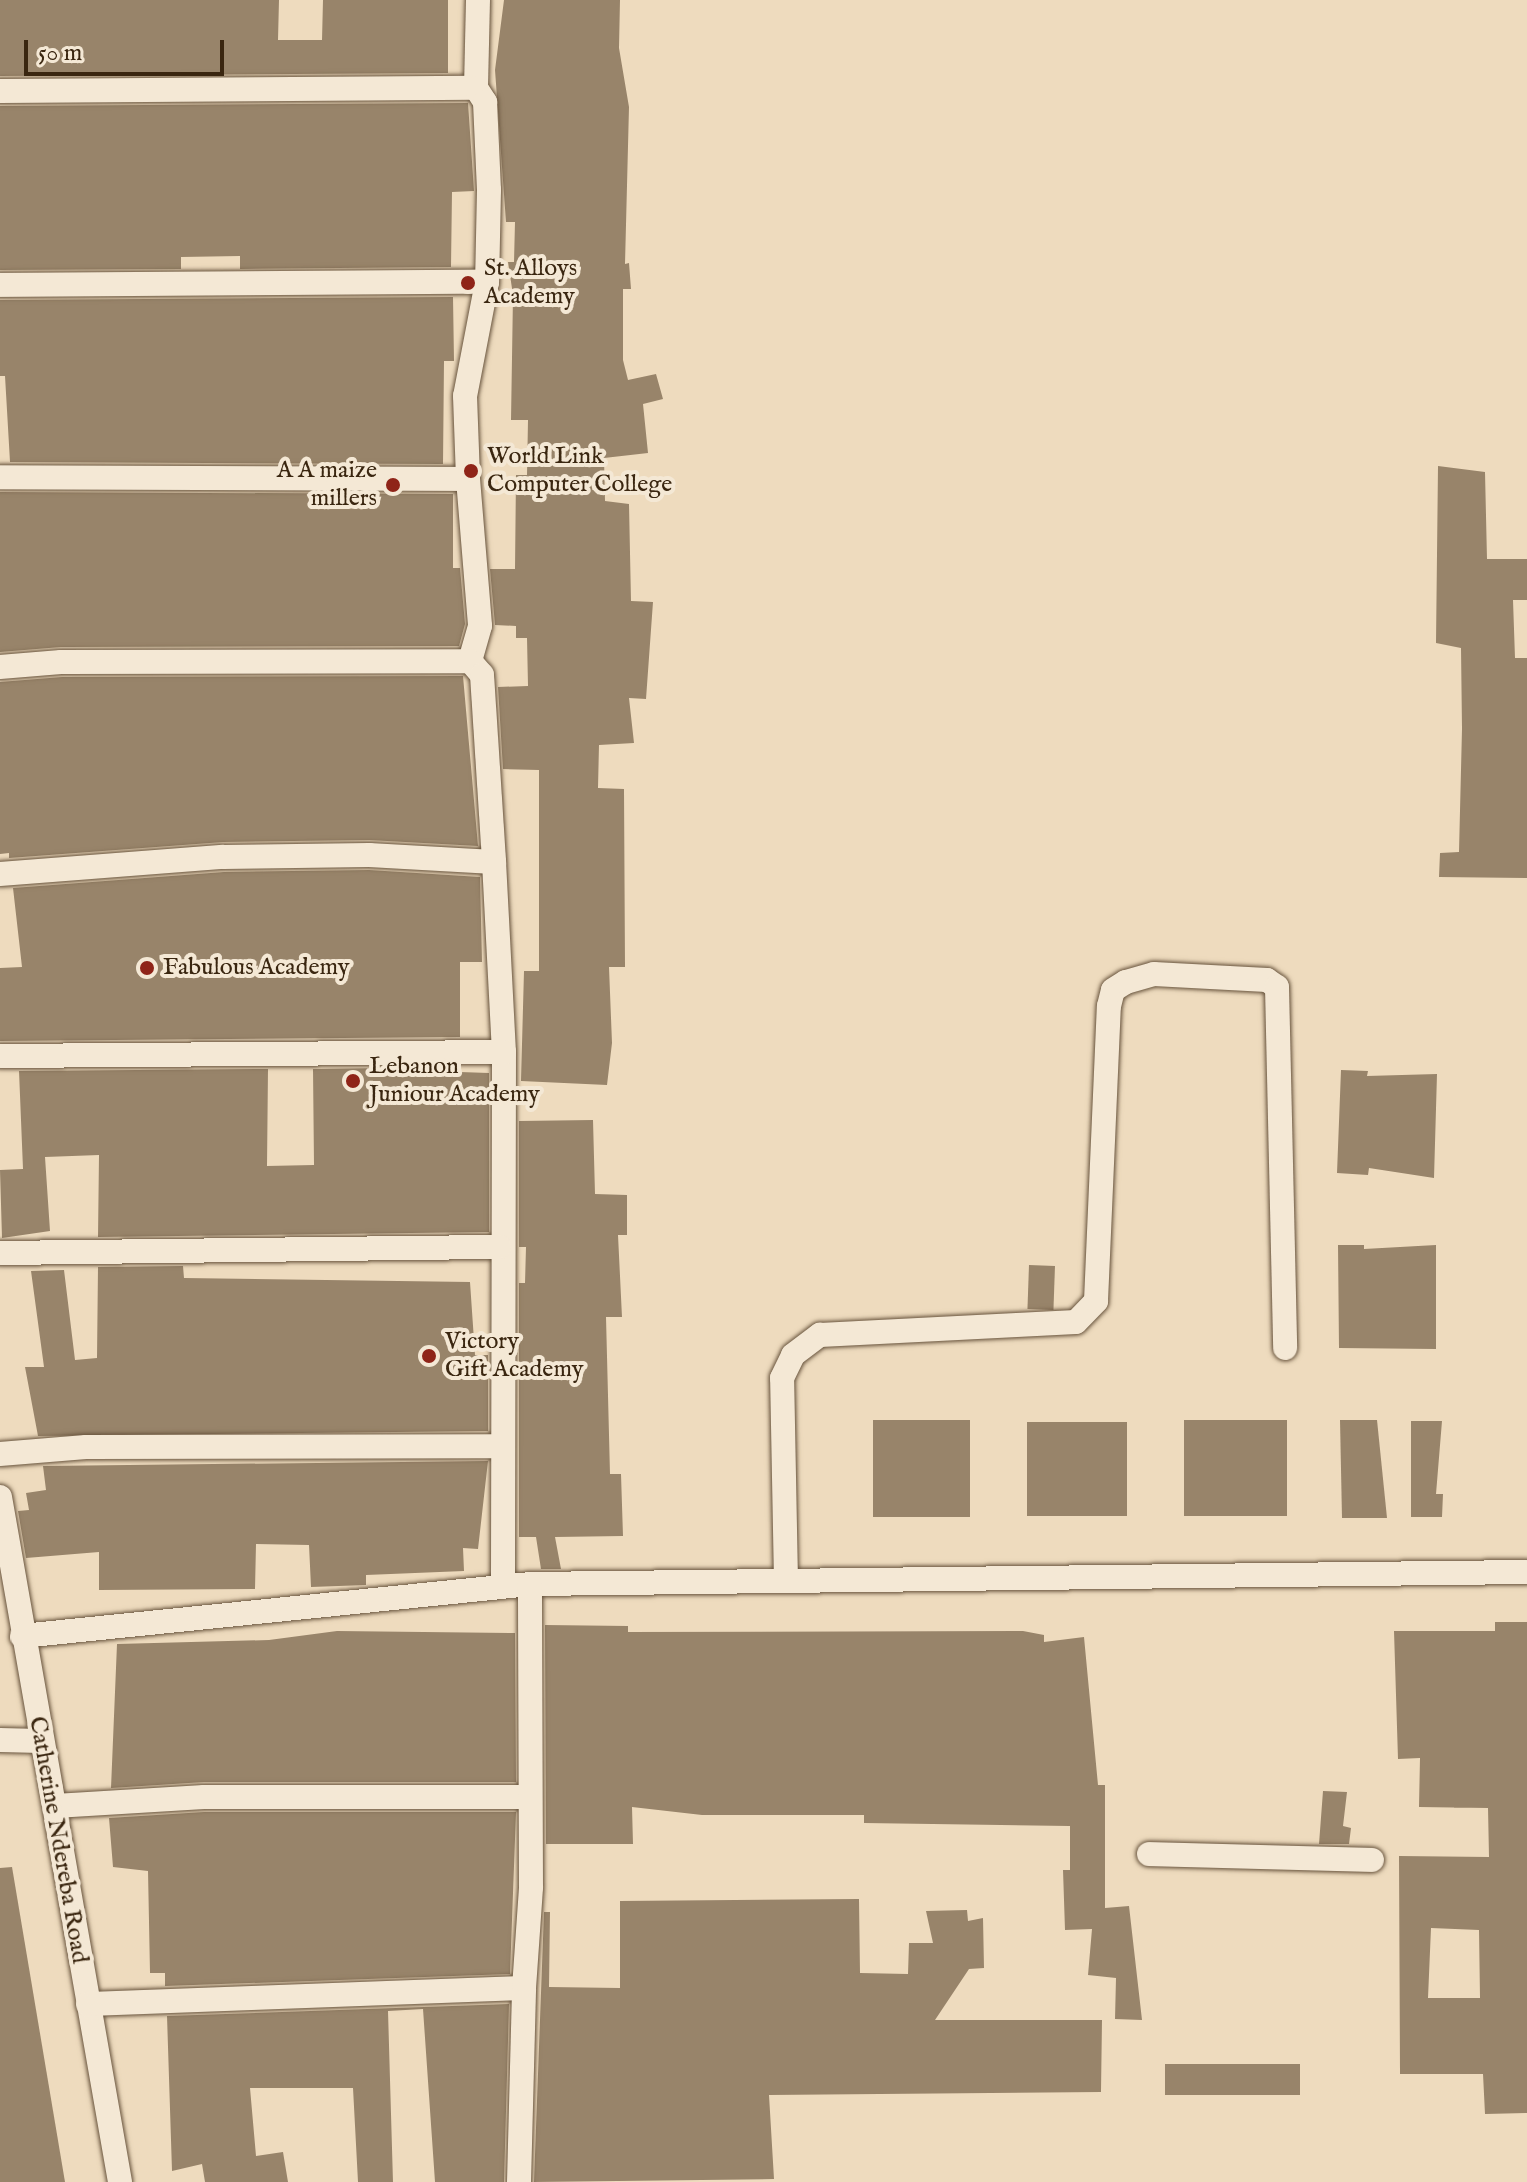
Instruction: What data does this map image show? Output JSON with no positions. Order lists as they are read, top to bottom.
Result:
{
  "streets": {
    "street": ["Catherine Ndereba Road"]
  },
  "places": [
    "St. Alloys Academy",
    "World Link Computer College",
    "A A maize millers",
    "Fabulous Academy",
    "Lebanon Juniour Academy",
    "Victory Gift Academy"
  ],
  "scale_bar": "50 m"
}
